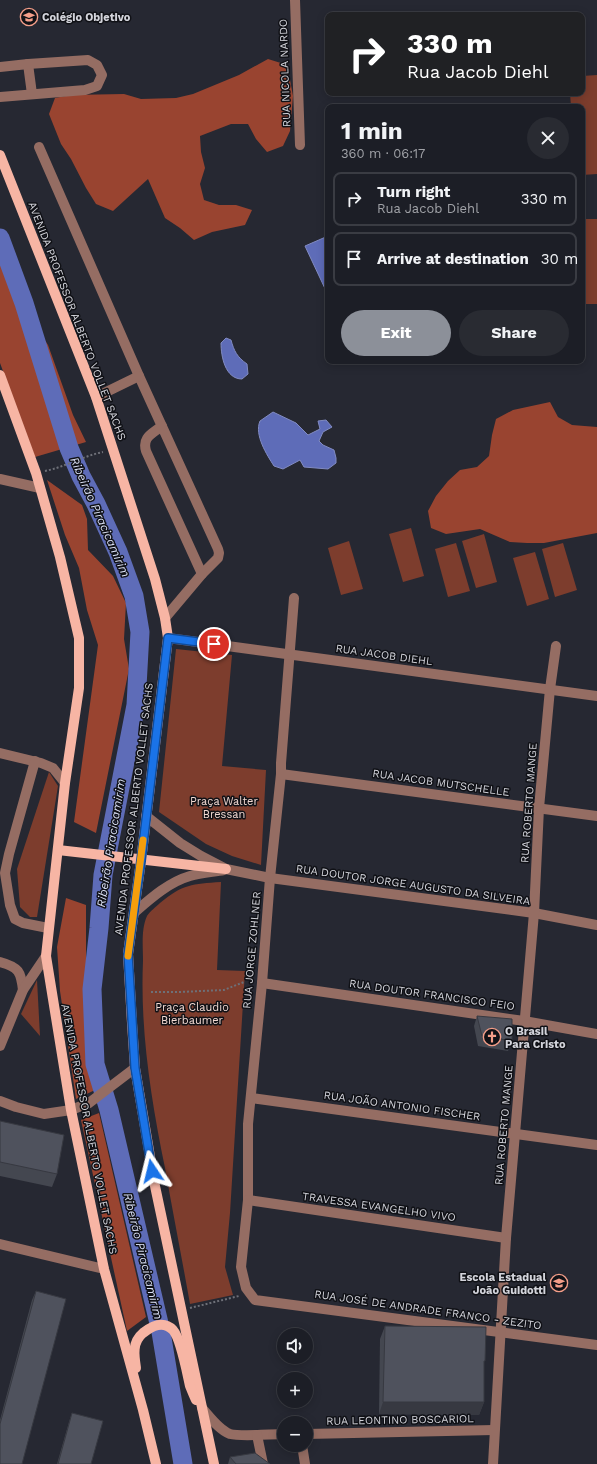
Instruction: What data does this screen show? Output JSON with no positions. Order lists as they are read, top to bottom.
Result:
{
  "streets": {
    "main road": ["AVENIDA PROFESSOR ALBERTO VOLLET SACHS"],
    "street": [
      "RUA NICOLA NARDO",
      "RUA JACOB DIEHL",
      "RUA JACOB MUTSCHELLE",
      "RUA ROBERTO MANGE",
      "RUA DOUTOR JORGE AUGUSTO DA SILVEIRA",
      "RUA JORGE ZOHLNER",
      "RUA DOUTOR FRANCISCO FEIO",
      "RUA JOÃO ANTONIO FISCHER",
      "TRAVESSA EVANGELHO VIVO",
      "RUA JOSÉ DE ANDRADE FRANCO - ZEZITO",
      "RUA LEONTINO BOSCARIOL"
    ]
  },
  "crossings": [
    ["AVENIDA PROFESSOR ALBERTO VOLLET SACHS", "RUA JACOB DIEHL"],
    ["AVENIDA PROFESSOR ALBERTO VOLLET SACHS", "RUA DOUTOR JORGE AUGUSTO DA SILVEIRA"],
    ["RUA JACOB DIEHL", "RUA ROBERTO MANGE"],
    ["RUA JACOB DIEHL", "RUA JORGE ZOHLNER"],
    ["RUA JACOB MUTSCHELLE", "RUA ROBERTO MANGE"],
    ["RUA JACOB MUTSCHELLE", "RUA JORGE ZOHLNER"],
    ["RUA ROBERTO MANGE", "RUA DOUTOR JORGE AUGUSTO DA SILVEIRA"],
    ["RUA ROBERTO MANGE", "RUA DOUTOR FRANCISCO FEIO"],
    ["RUA ROBERTO MANGE", "RUA JOÃO ANTONIO FISCHER"],
    ["RUA ROBERTO MANGE", "TRAVESSA EVANGELHO VIVO"],
    ["RUA ROBERTO MANGE", "RUA JOSÉ DE ANDRADE FRANCO - ZEZITO"],
    ["RUA ROBERTO MANGE", "RUA LEONTINO BOSCARIOL"],
    ["RUA DOUTOR JORGE AUGUSTO DA SILVEIRA", "RUA JORGE ZOHLNER"],
    ["RUA JORGE ZOHLNER", "RUA DOUTOR FRANCISCO FEIO"],
    ["RUA JORGE ZOHLNER", "RUA JOÃO ANTONIO FISCHER"],
    ["RUA JORGE ZOHLNER", "TRAVESSA EVANGELHO VIVO"],
    ["RUA JORGE ZOHLNER", "RUA JOSÉ DE ANDRADE FRANCO - ZEZITO"]
  ],
  "water": ["Ribeirão Piracicamirim"],
  "parks": ["Praça Walter Bressan", "Praça Claudio Bierbaumer"],
  "places": {
    "school or university": ["Colégio Objetivo", "Escola Estadual João Guidotti"],
    "church": ["O Brasil Para Cristo"]
  },
  "page": {
    "turn": ["330 m", "Rua Jacob Diehl"],
    "heading": ["1 min", "360 m · 06:17"],
    "list": [
      {
        "name": "Turn right",
        "note": "Rua Jacob Diehl",
        "value": "330 m"
      },
      {
        "name": "Arrive at destination",
        "value": "30 m"
      }
    ],
    "buttons": ["Exit", "Share"],
    "map_buttons": ["+", "−"]
  }
}
